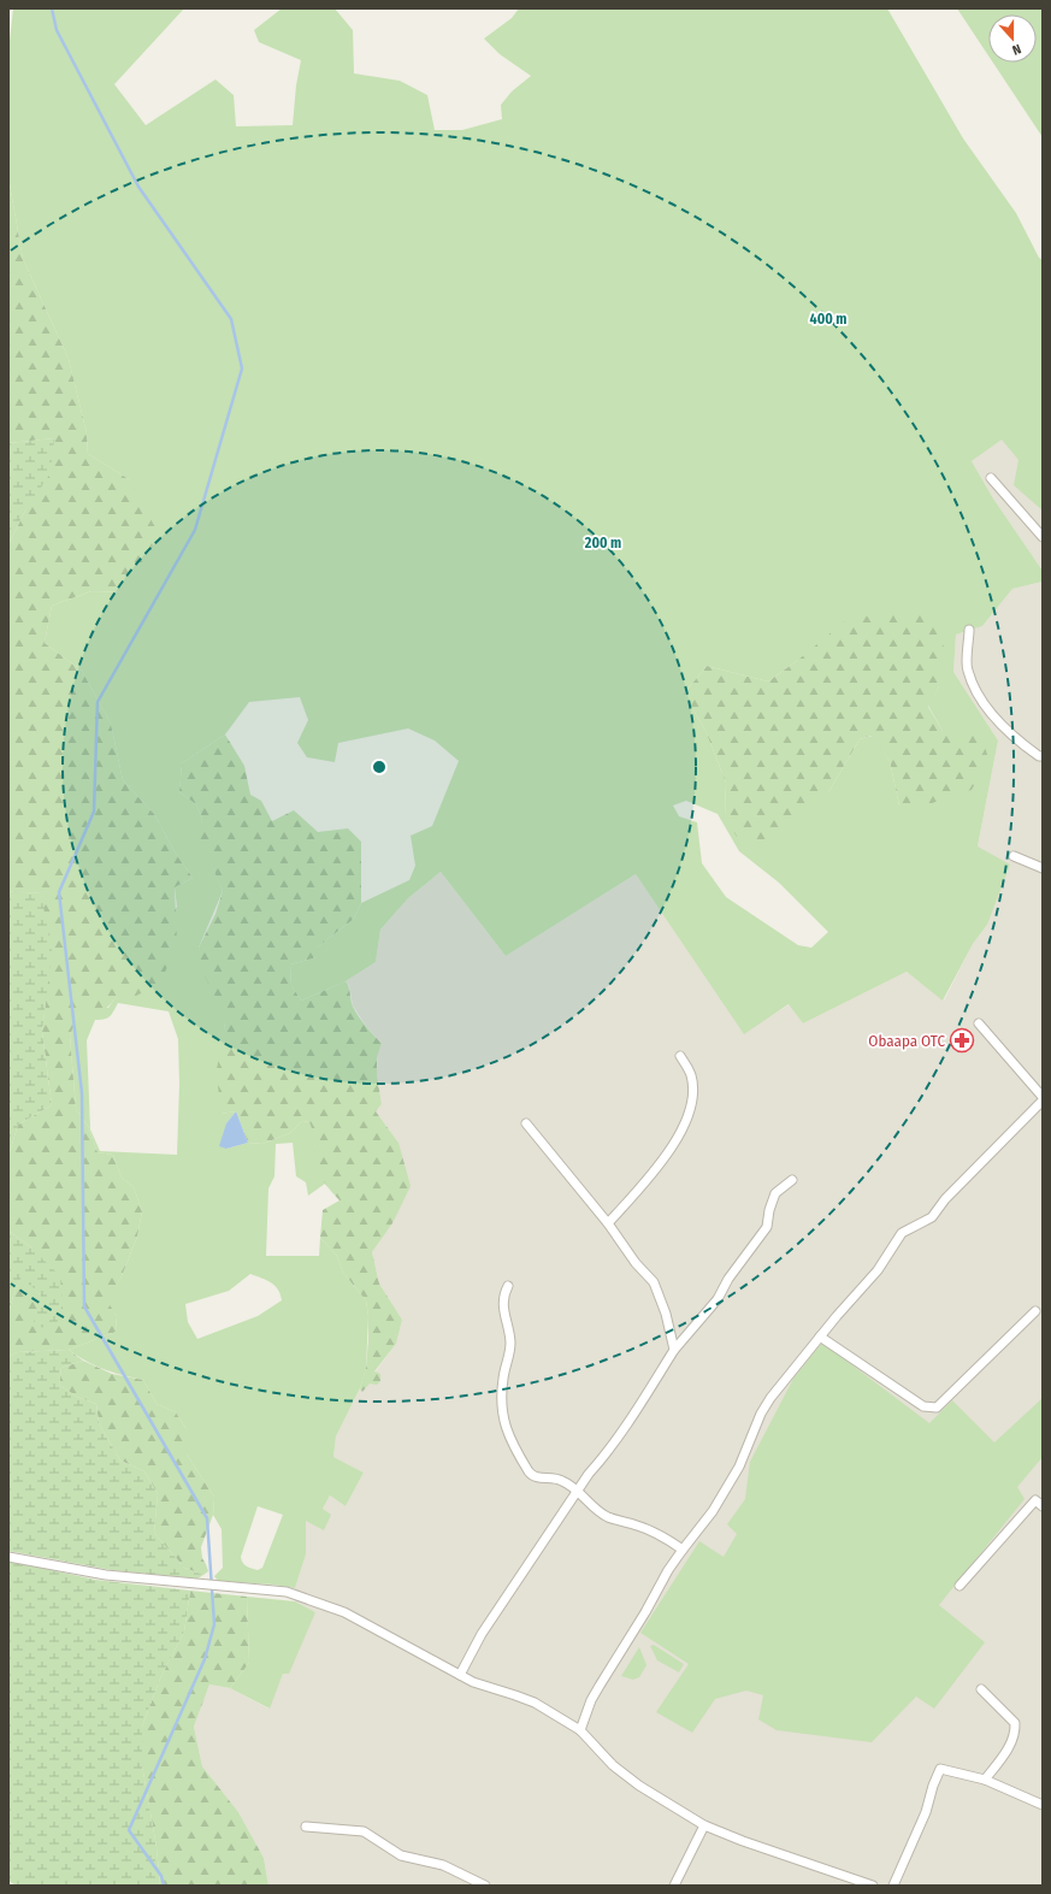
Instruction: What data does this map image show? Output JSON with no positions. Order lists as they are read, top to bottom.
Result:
{
  "places": {
    "pharmacy": ["Obaapa OTC"]
  },
  "north": "bottom",
  "rings": ["400 m", "200 m"]
}
